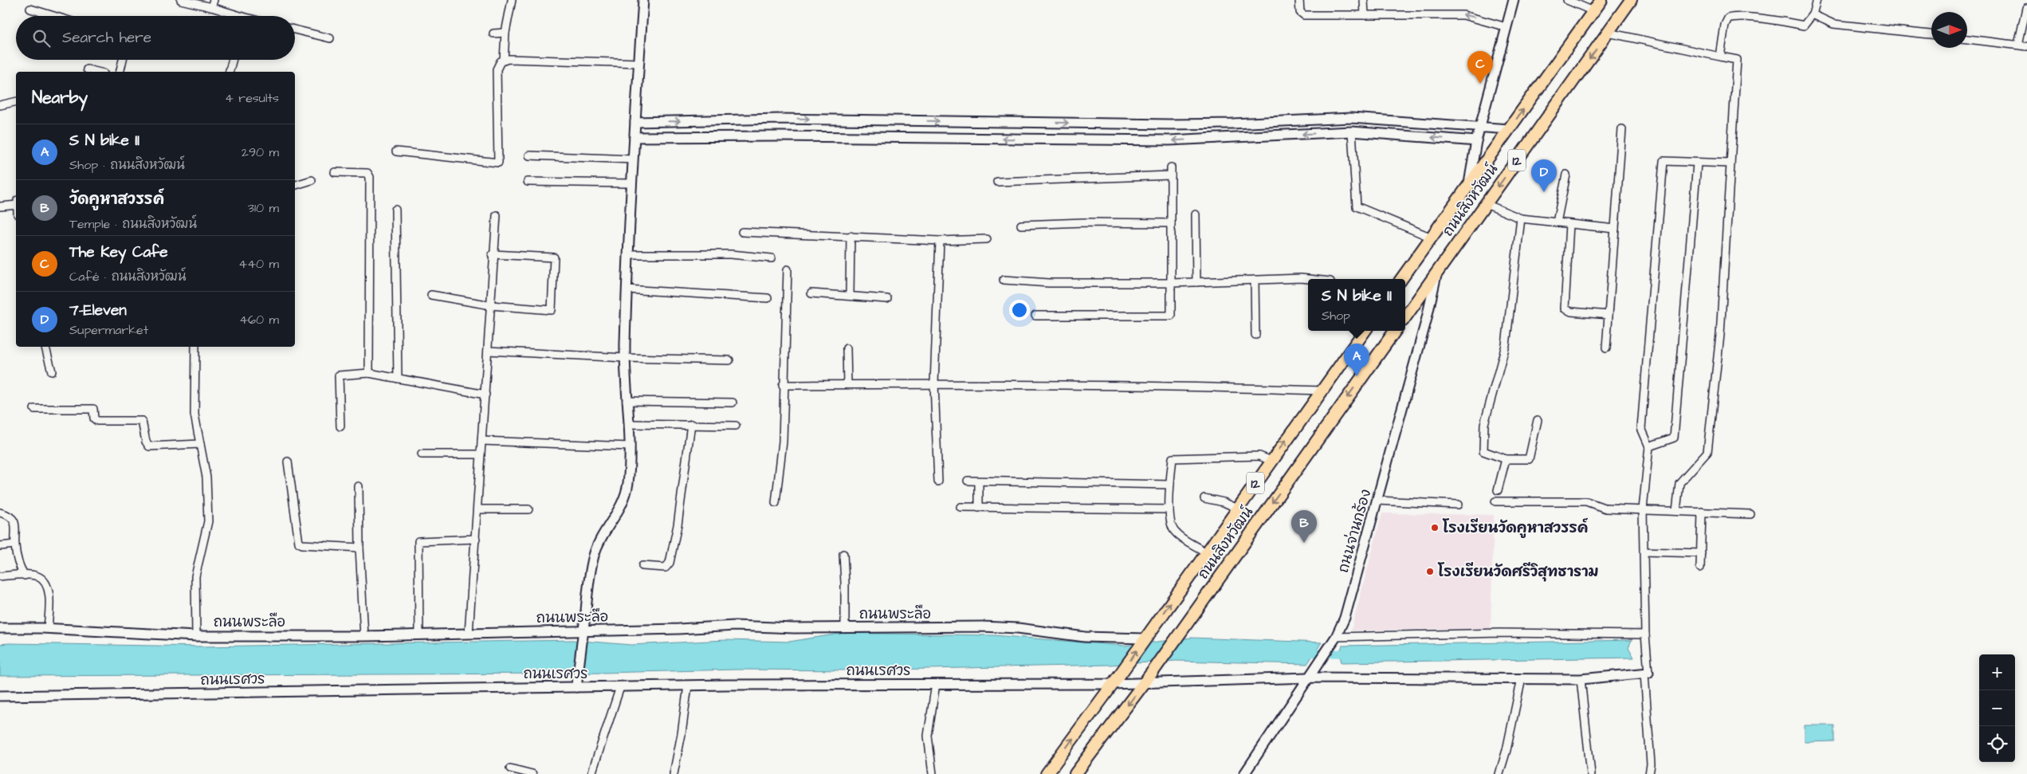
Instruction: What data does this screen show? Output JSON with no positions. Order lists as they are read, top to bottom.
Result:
{
  "streets": {
    "main road": ["12", "ถนนสิงหวัฒน์"],
    "street": ["ถนนจ่านกร้อง", "ถนนพระลือ", "ถนนเรศวร"]
  },
  "crossings": [
    ["ถนนสิงหวัฒน์", "ถนนจ่านกร้อง"],
    ["ถนนสิงหวัฒน์", "ถนนพระลือ"],
    ["ถนนสิงหวัฒน์", "ถนนเรศวร"],
    ["ถนนจ่านกร้อง", "ถนนเรศวร"]
  ],
  "places": ["โรงเรียนวัดคูหาสวรรค์", "โรงเรียนวัดศรีวิสุทธาราม"],
  "north": "right",
  "page": {
    "search": "Search here",
    "pins": [
      "C",
      "D",
      "A",
      "B"
    ],
    "heading": ["Nearby", "4 results"],
    "list": [
      {
        "mark": "A",
        "name": "S N bike II",
        "note": "Shop · ถนนสิงหวัฒน์",
        "value": "290 m"
      },
      {
        "mark": "B",
        "name": "วัดคูหาสวรรค์",
        "note": "Temple · ถนนสิงหวัฒน์",
        "value": "310 m"
      },
      {
        "mark": "C",
        "name": "The Key Cafe",
        "note": "Café · ถนนสิงหวัฒน์",
        "value": "440 m"
      },
      {
        "mark": "D",
        "name": "7-Eleven",
        "note": "Supermarket",
        "value": "460 m"
      }
    ],
    "popup": ["S N bike II", "Shop"],
    "map_buttons": ["+", "−"]
  }
}
